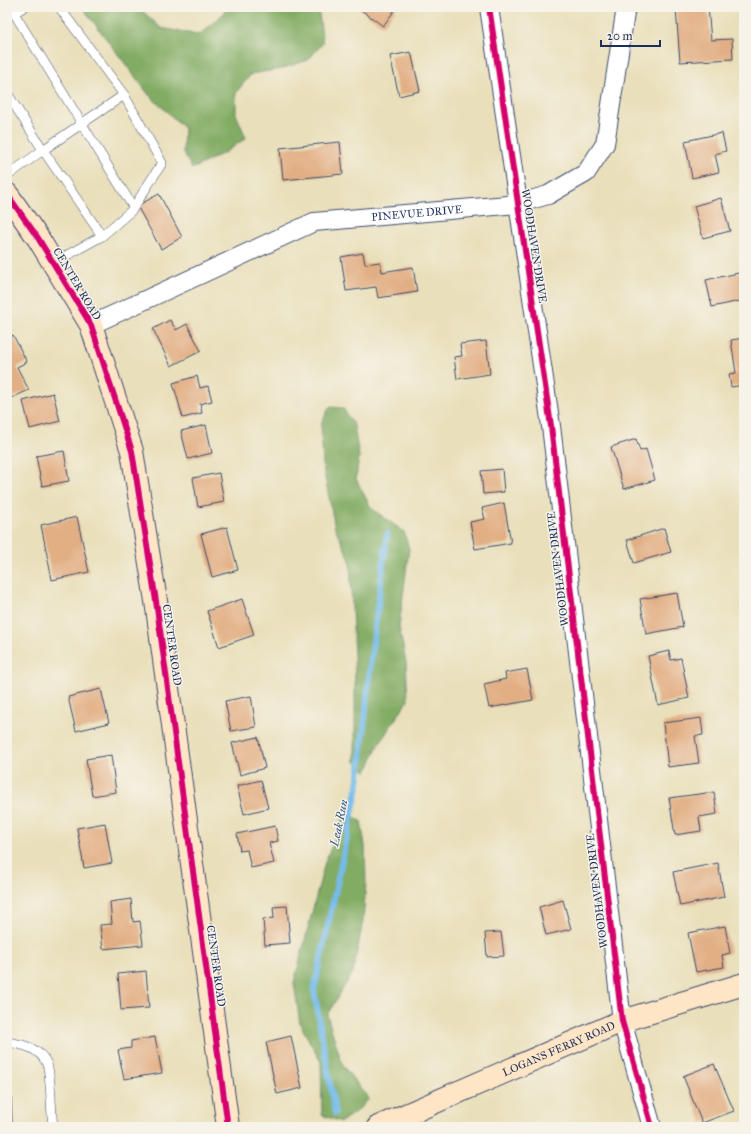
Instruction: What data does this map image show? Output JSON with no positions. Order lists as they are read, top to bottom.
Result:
{
  "streets": {
    "street": [
      "PINEVUE DRIVE",
      "WOODHAVEN DRIVE",
      "CENTER ROAD",
      "LOGANS FERRY ROAD"
    ]
  },
  "crossings": [
    ["PINEVUE DRIVE", "WOODHAVEN DRIVE"],
    ["PINEVUE DRIVE", "CENTER ROAD"],
    ["WOODHAVEN DRIVE", "LOGANS FERRY ROAD"]
  ],
  "water": ["Leak Run"],
  "scale_bar": "20 m"
}
